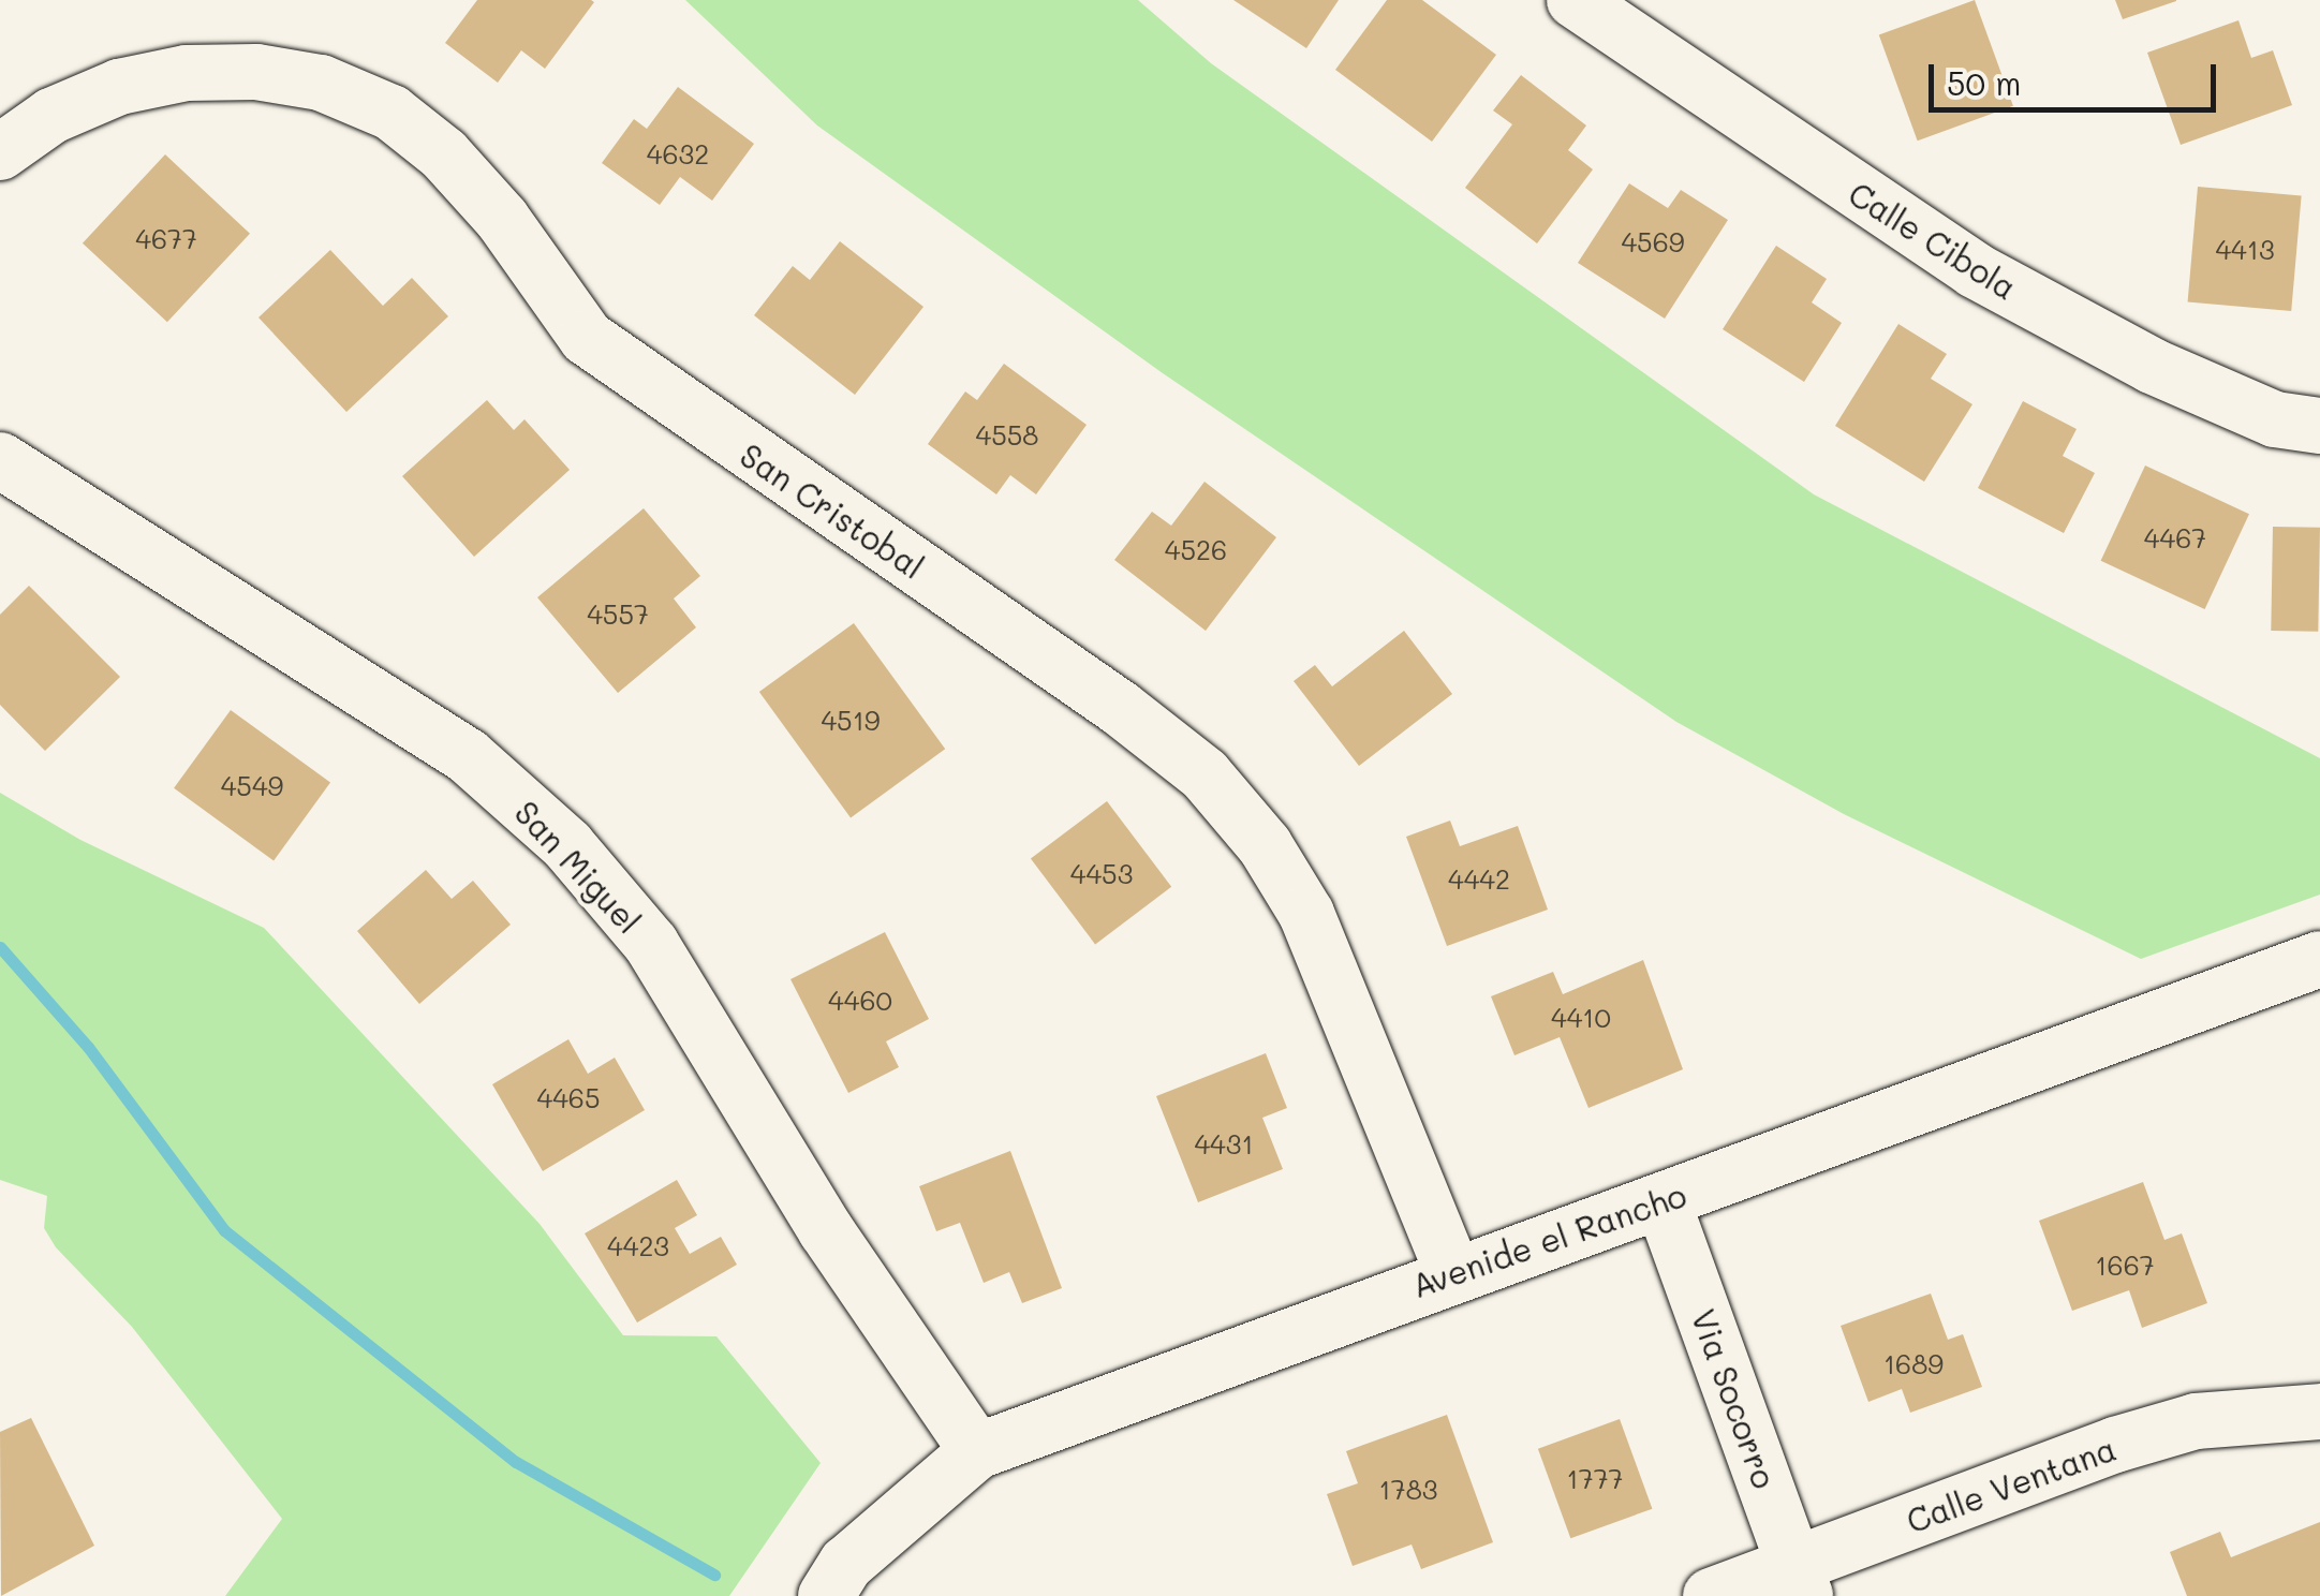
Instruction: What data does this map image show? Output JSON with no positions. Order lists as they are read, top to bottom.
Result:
{
  "streets": {
    "street": [
      "Calle Cibola",
      "San Cristobal",
      "San Miguel",
      "Avenide el Rancho",
      "Via Socorro",
      "Calle Ventana"
    ]
  },
  "crossings": [
    ["San Cristobal", "Avenide el Rancho"],
    ["San Miguel", "Avenide el Rancho"],
    ["Avenide el Rancho", "Via Socorro"],
    ["Via Socorro", "Calle Ventana"]
  ],
  "house_numbers": [
    "4632",
    "4677",
    "4569",
    "4413",
    "4558",
    "4467",
    "4526",
    "4557",
    "4519",
    "4549",
    "4453",
    "4442",
    "4460",
    "4410",
    "4465",
    "4431",
    "4423",
    "1667",
    "1689",
    "1777",
    "1783"
  ],
  "scale_bar": "50 m"
}
